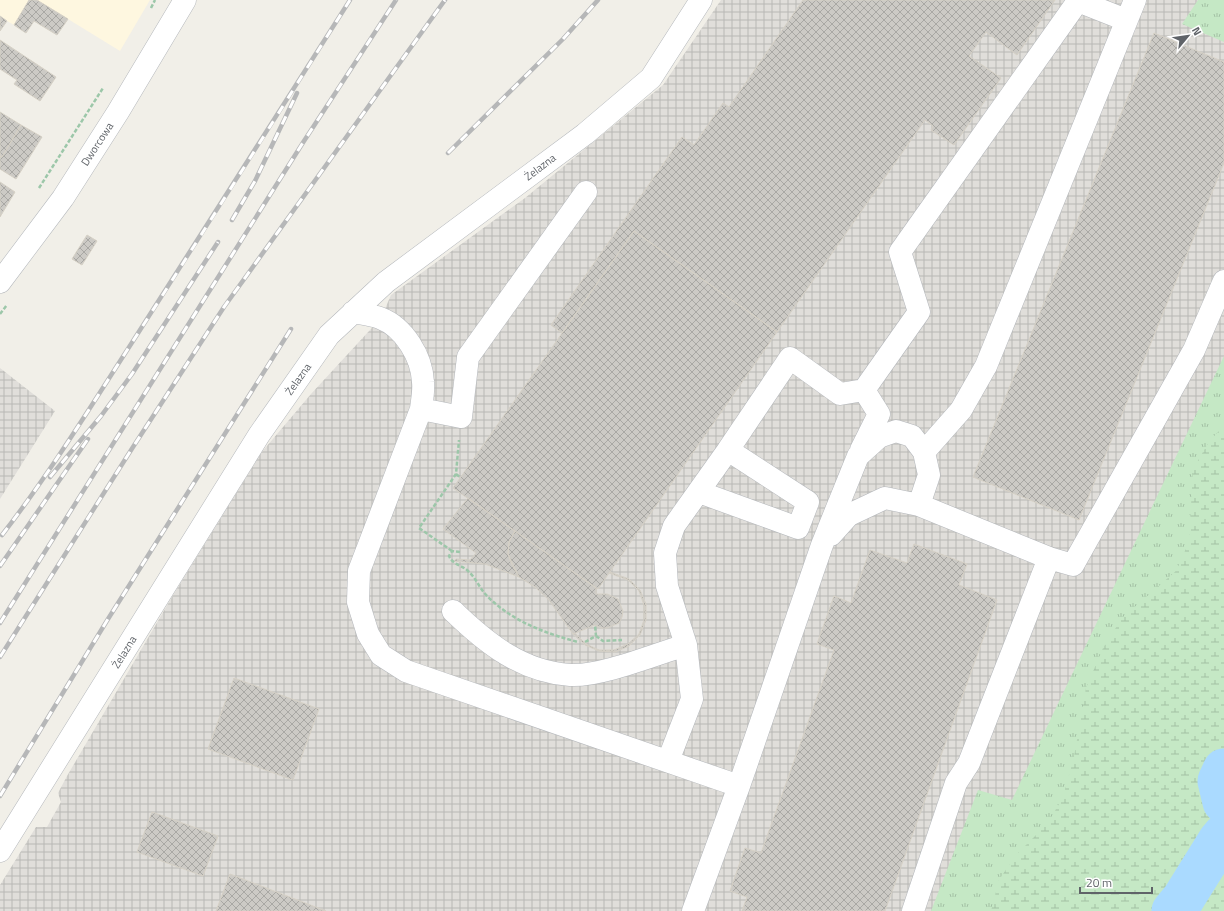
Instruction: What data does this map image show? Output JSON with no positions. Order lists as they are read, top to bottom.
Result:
{
  "streets": {
    "street": ["Dworcowa", "Żelazna"]
  },
  "scale_bar": "20 m",
  "north": "top right"
}
